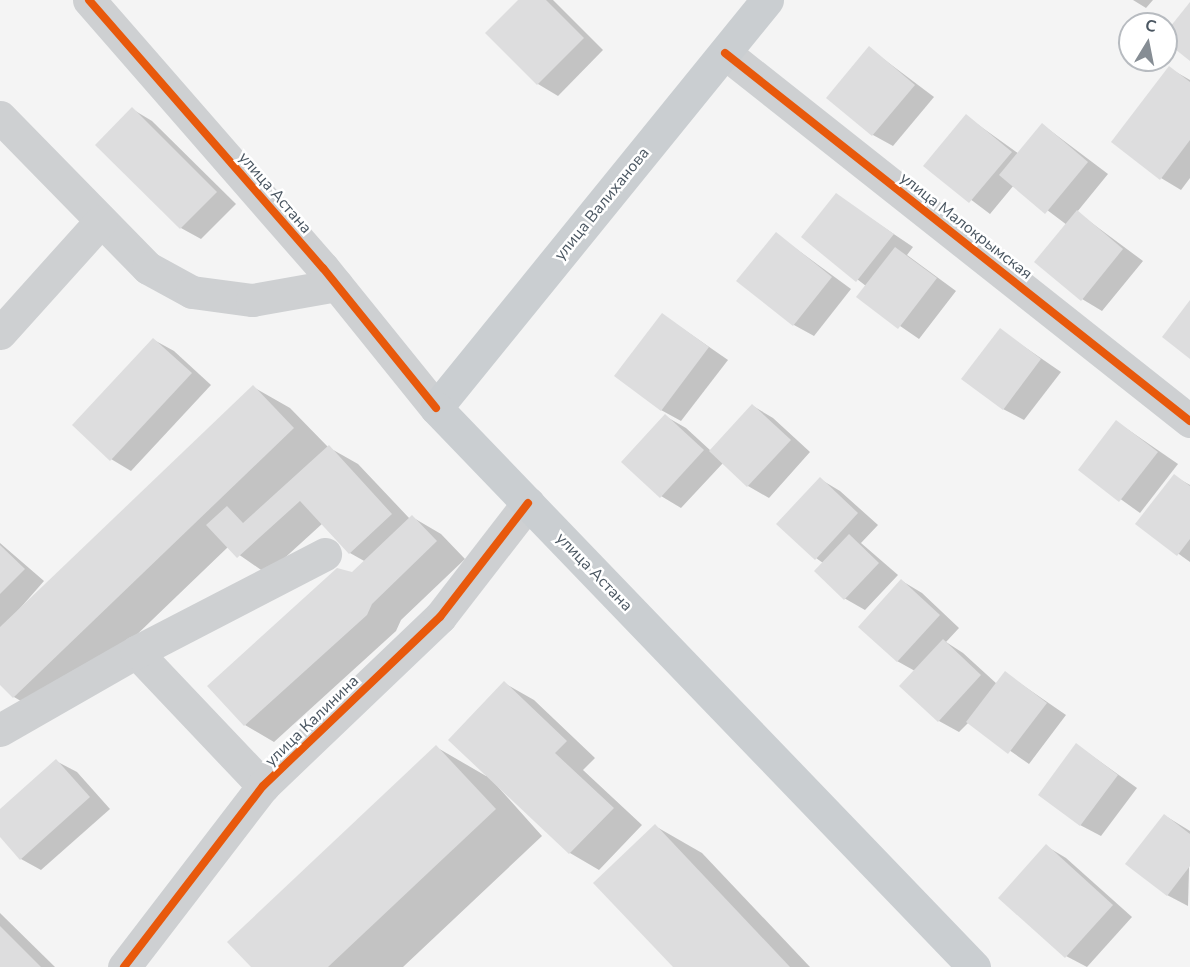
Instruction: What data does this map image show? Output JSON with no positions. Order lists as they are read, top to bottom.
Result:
{
  "streets": {
    "main road": ["улица Астана", "улица Валиханова"],
    "street": ["улица Малокрымская", "улица Калинина"]
  },
  "crossings": [
    ["улица Астана", "улица Валиханова"],
    ["улица Астана", "улица Калинина"],
    ["улица Валиханова", "улица Малокрымская"]
  ],
  "north": "top"
}
